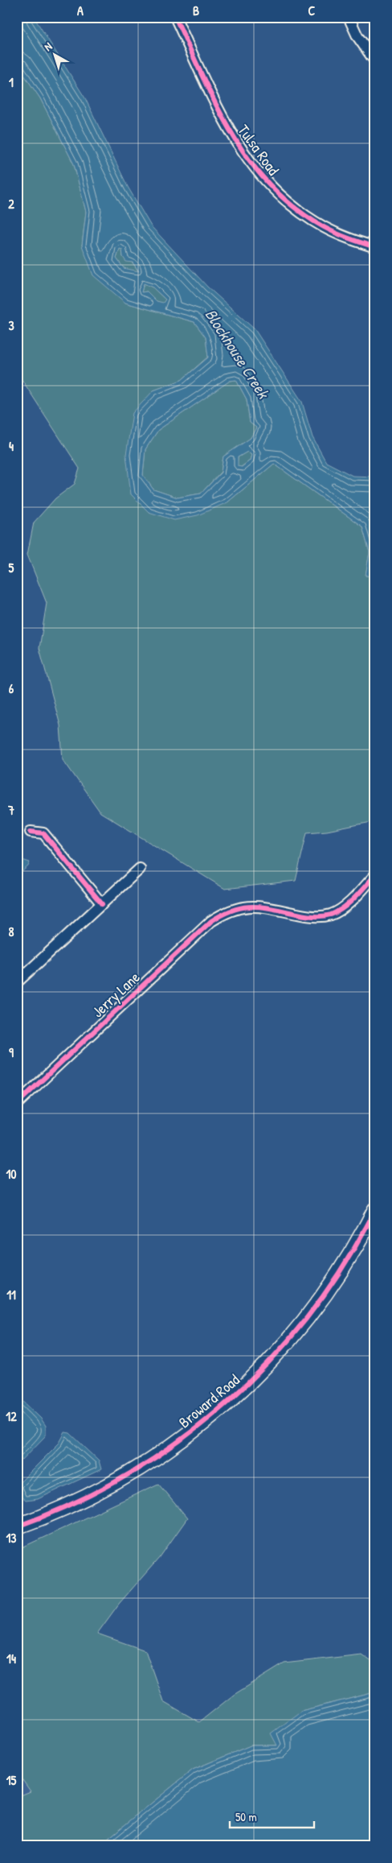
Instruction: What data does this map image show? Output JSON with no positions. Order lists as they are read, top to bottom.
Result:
{
  "streets": {
    "main road": ["Broward Road"],
    "street": ["Tulsa Road", "Jerry Lane"]
  },
  "water": ["Blockhouse Creek"],
  "scale_bar": "50 m",
  "north": "top left",
  "grid": {
    "columns": ["A", "B", "C"],
    "rows": [
      "1",
      "2",
      "3",
      "4",
      "5",
      "6",
      "7",
      "8",
      "9",
      "10",
      "11",
      "12",
      "13",
      "14",
      "15"
    ]
  }
}
